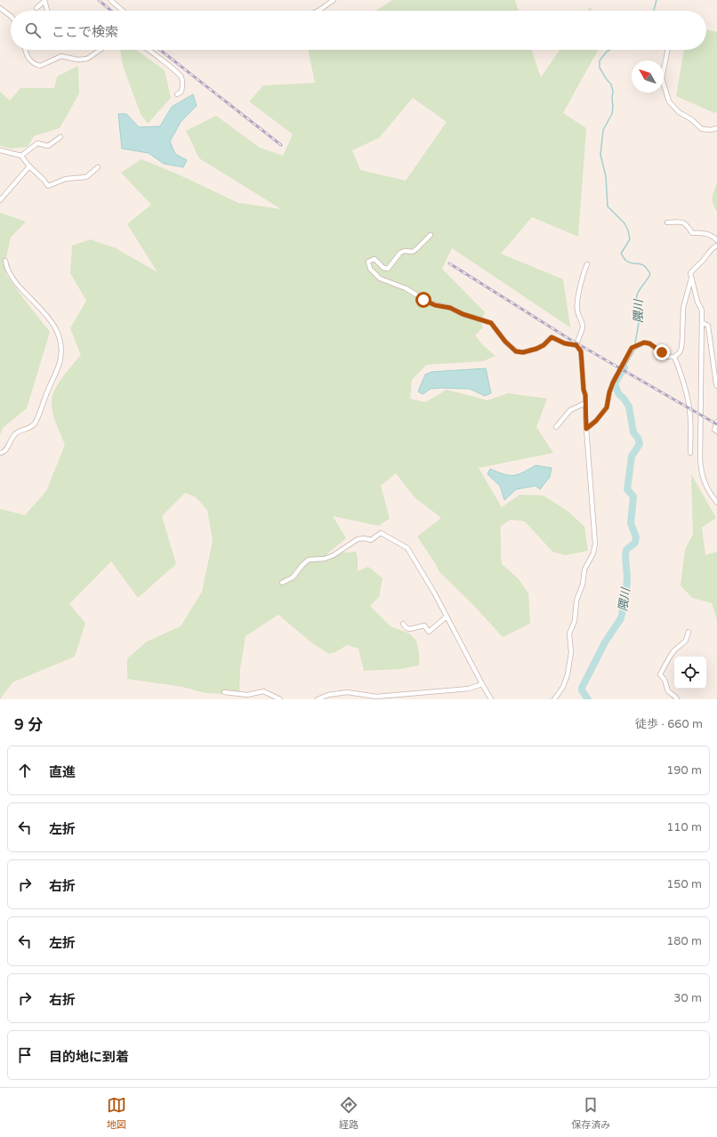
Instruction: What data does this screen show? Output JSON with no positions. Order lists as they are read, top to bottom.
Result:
{
  "water": ["隈川"],
  "north": "top left",
  "page": {
    "search": "ここで検索",
    "heading": ["9 分", "徒歩 · 660 m"],
    "list": [
      ["直進", "190 m"],
      ["左折", "110 m"],
      ["右折", "150 m"],
      ["左折", "180 m"],
      ["右折", "30 m"],
      "目的地に到着"
    ],
    "nav": ["地図", "経路", "保存済み"]
  }
}
